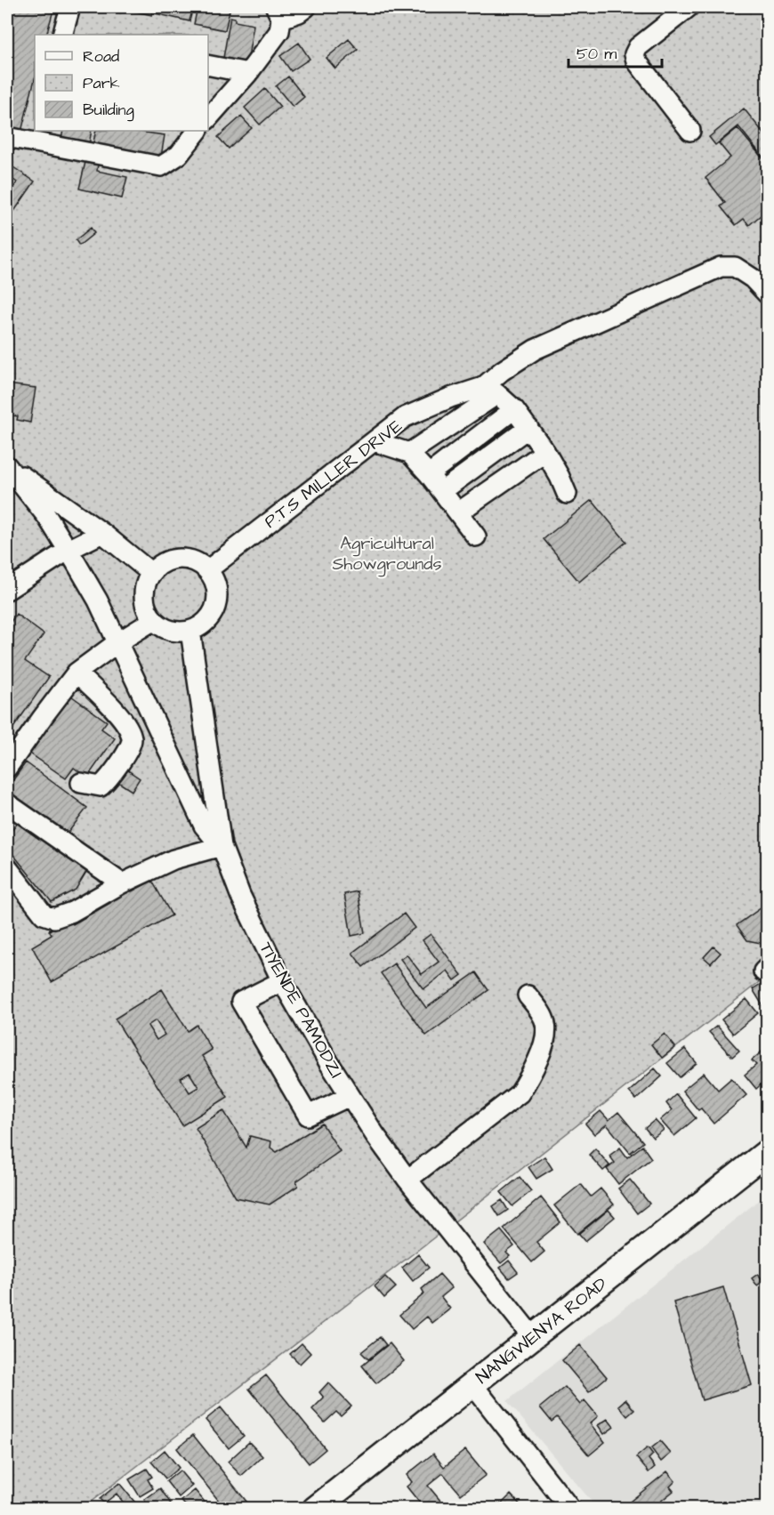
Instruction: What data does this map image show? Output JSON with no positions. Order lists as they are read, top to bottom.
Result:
{
  "streets": {
    "main road": ["NANGWENYA ROAD"],
    "street": ["P.T.S MILLER DRIVE", "TIYENDE PAMODZI"]
  },
  "crossings": [
    ["P.T.S MILLER DRIVE", "TIYENDE PAMODZI"],
    ["TIYENDE PAMODZI", "NANGWENYA ROAD"]
  ],
  "parks": ["Agricultural Showgrounds"],
  "legend": ["Road", "Park", "Building"],
  "scale_bar": "50 m"
}
